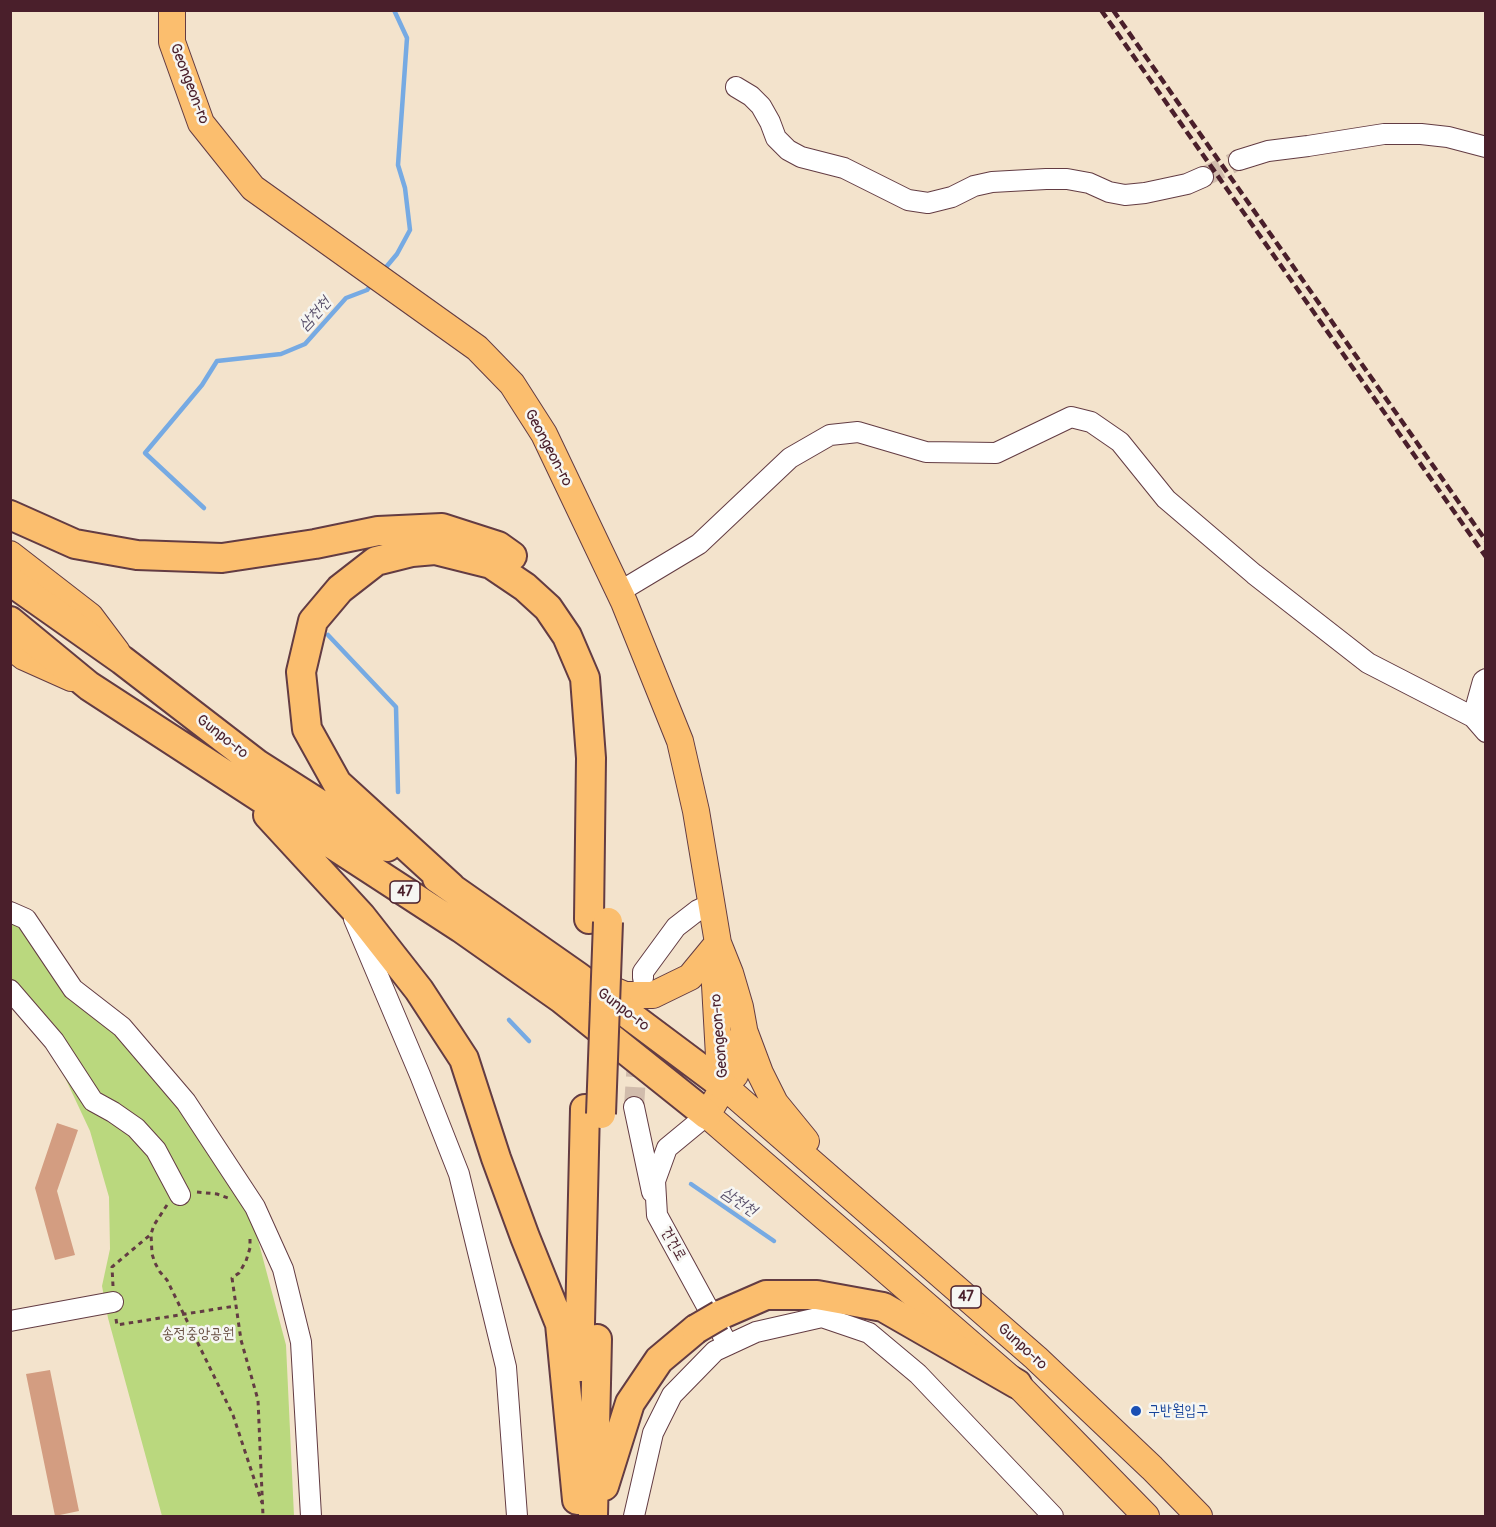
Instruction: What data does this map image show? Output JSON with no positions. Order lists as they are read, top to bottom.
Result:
{
  "streets": {
    "highway": ["Gunpo-ro", "47"],
    "main road": ["Geongeon-ro", "건건로"]
  },
  "crossings": [
    ["Geongeon-ro", "Gunpo-ro"],
    ["Geongeon-ro", "건건로"],
    ["Gunpo-ro", "47"],
    ["Gunpo-ro", "건건로"]
  ],
  "water": ["삼천천"],
  "parks": ["송정중앙공원"],
  "places": ["구반월입구"]
}
